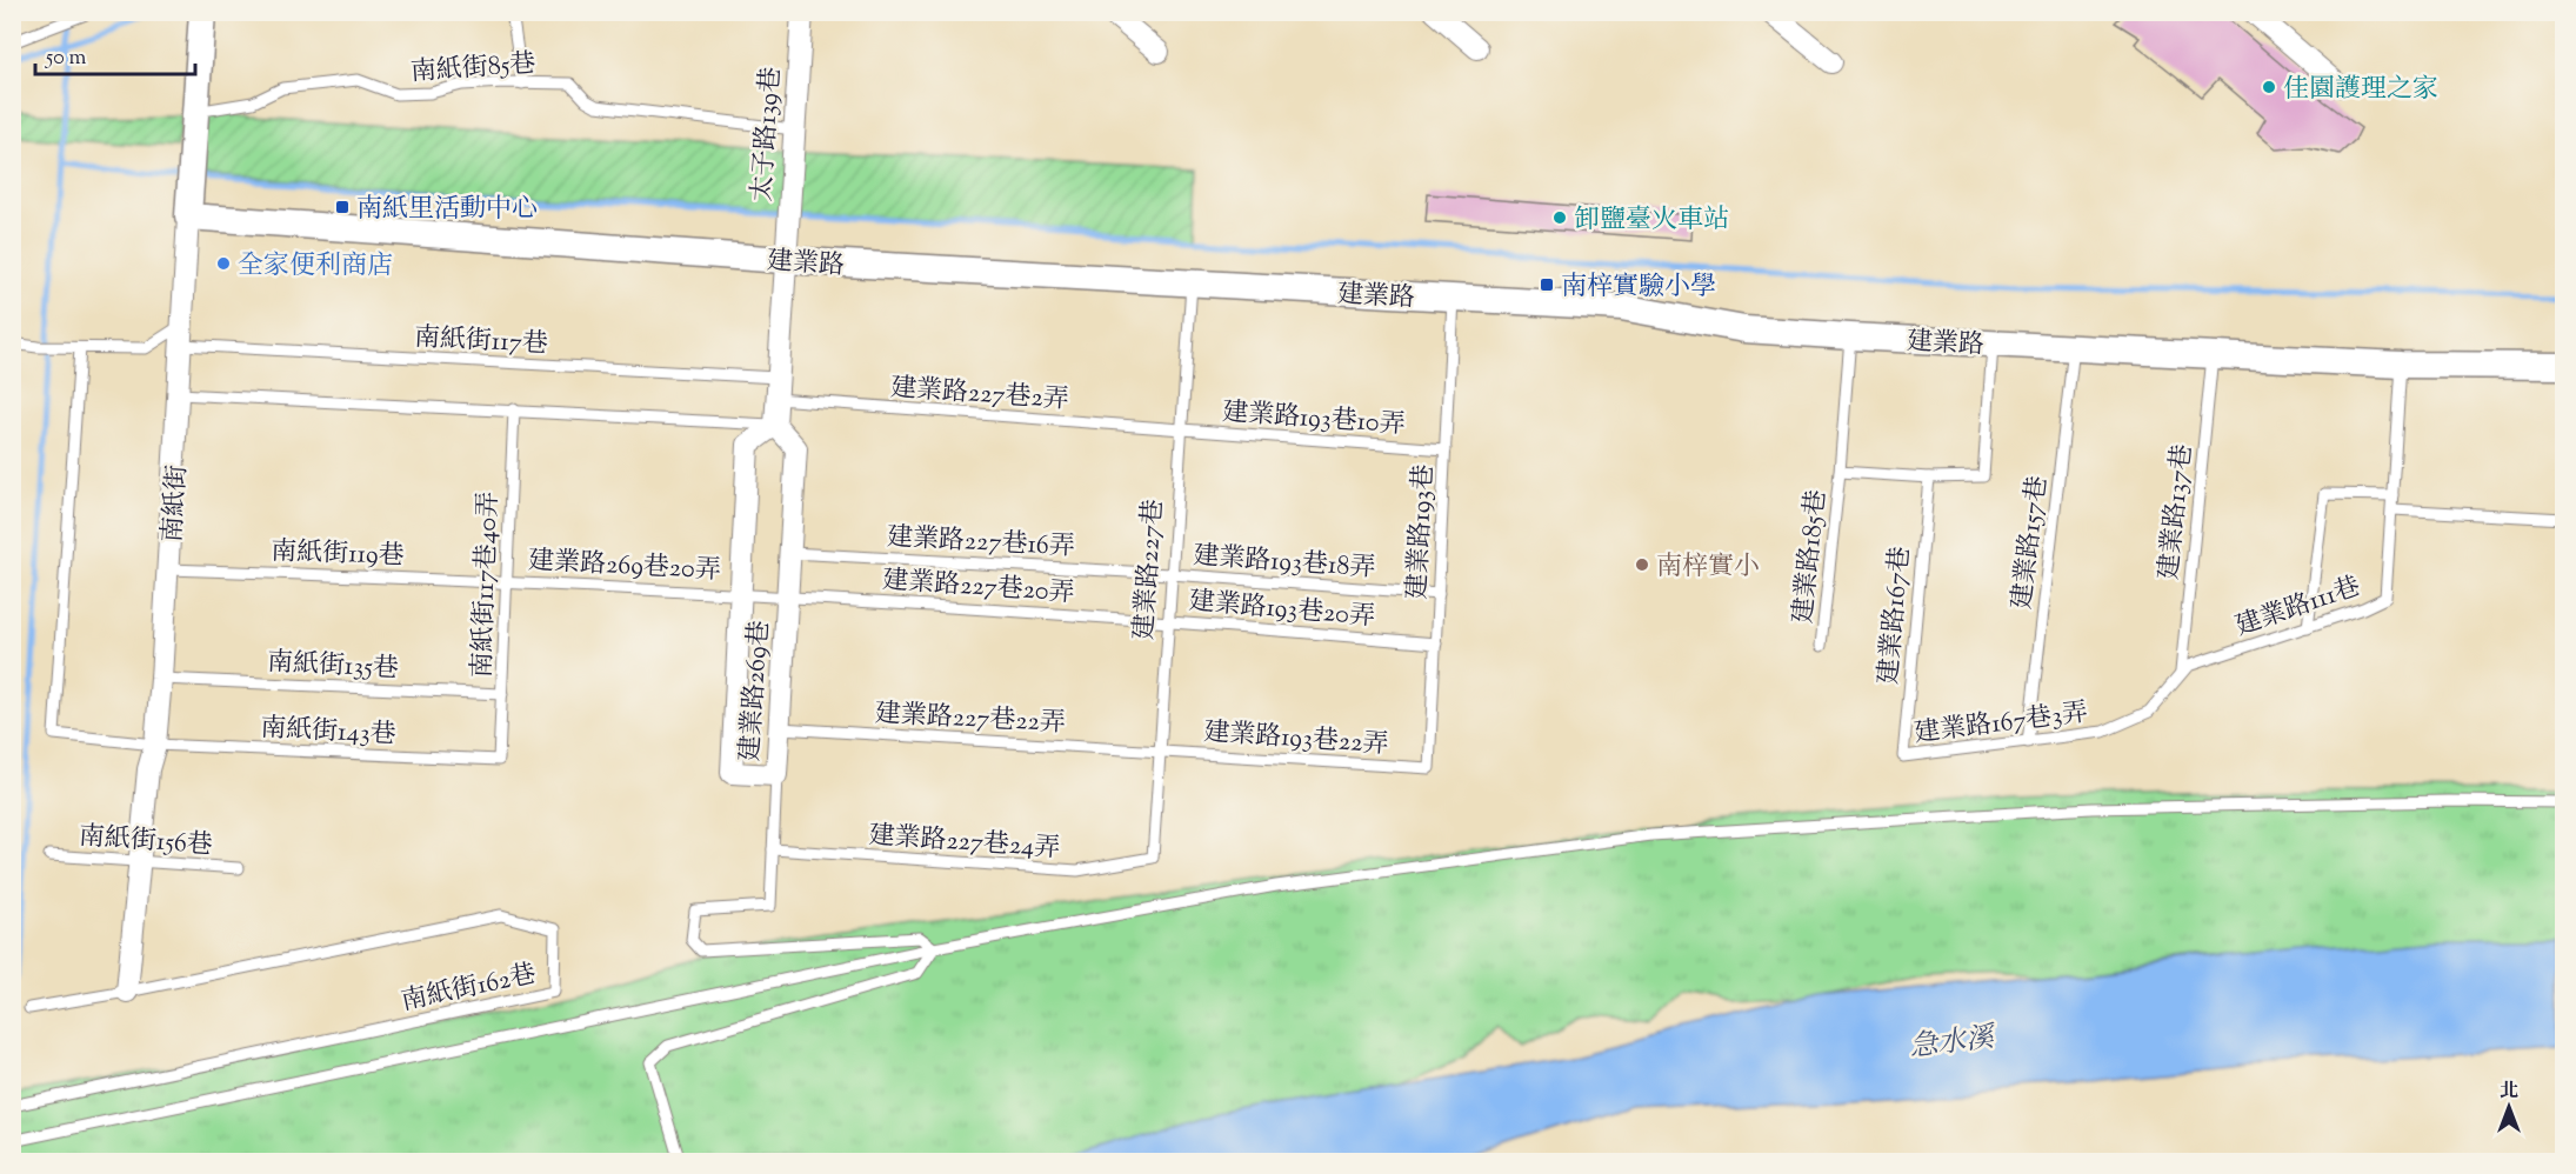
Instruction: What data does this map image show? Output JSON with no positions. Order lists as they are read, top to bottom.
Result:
{
  "streets": {
    "street": [
      "太子路139巷",
      "建業路",
      "南紙街",
      "建業路269巷"
    ],
    "lane": [
      "南紙街85巷",
      "南紙街117巷",
      "建業路227巷2弄",
      "建業路193巷10弄",
      "建業路137巷",
      "建業路193巷",
      "建業路227巷16弄",
      "建業路157巷",
      "南紙街119巷",
      "建業路185巷",
      "建業路193巷18弄",
      "建業路269巷20弄",
      "建業路227巷",
      "南紙街117巷40弄",
      "建業路227巷20弄",
      "建業路111巷",
      "建業路193巷20弄",
      "建業路167巷",
      "南紙街135巷",
      "建業路227巷22弄",
      "建業路167巷3弄",
      "南紙街143巷",
      "建業路193巷22弄",
      "南紙街156巷",
      "建業路227巷24弄",
      "南紙街162巷"
    ]
  },
  "crossings": [
    ["南紙街85巷", "太子路139巷"],
    ["南紙街85巷", "南紙街"],
    ["太子路139巷", "建業路"],
    ["建業路", "南紙街"],
    ["建業路", "建業路137巷"],
    ["建業路", "建業路193巷"],
    ["建業路", "建業路157巷"],
    ["建業路", "建業路227巷"],
    ["建業路", "建業路111巷"],
    ["南紙街117巷", "建業路227巷2弄"],
    ["南紙街117巷", "南紙街"],
    ["建業路227巷2弄", "建業路193巷10弄"],
    ["建業路227巷2弄", "建業路227巷"],
    ["建業路193巷10弄", "建業路193巷"],
    ["建業路193巷10弄", "建業路227巷"],
    ["南紙街", "南紙街119巷"],
    ["南紙街", "南紙街135巷"],
    ["南紙街", "南紙街143巷"],
    ["南紙街", "南紙街156巷"],
    ["南紙街", "南紙街162巷"],
    ["建業路137巷", "建業路111巷"],
    ["建業路193巷", "建業路193巷18弄"],
    ["建業路193巷", "建業路193巷20弄"],
    ["建業路193巷", "建業路193巷22弄"],
    ["建業路227巷16弄", "建業路193巷18弄"],
    ["建業路227巷16弄", "建業路227巷"],
    ["建業路227巷16弄", "建業路269巷"],
    ["建業路157巷", "建業路167巷3弄"],
    ["南紙街119巷", "建業路269巷20弄"],
    ["南紙街119巷", "南紙街117巷40弄"],
    ["建業路193巷18弄", "建業路227巷"],
    ["建業路269巷20弄", "南紙街117巷40弄"],
    ["建業路269巷20弄", "建業路227巷20弄"],
    ["建業路269巷20弄", "建業路269巷"],
    ["建業路227巷", "建業路227巷20弄"],
    ["建業路227巷", "建業路193巷20弄"],
    ["建業路227巷", "建業路227巷22弄"],
    ["建業路227巷", "建業路193巷22弄"],
    ["建業路227巷", "建業路227巷24弄"],
    ["南紙街117巷40弄", "南紙街135巷"],
    ["南紙街117巷40弄", "南紙街143巷"],
    ["建業路227巷20弄", "建業路193巷20弄"],
    ["建業路227巷20弄", "建業路269巷"],
    ["建業路111巷", "建業路167巷3弄"],
    ["建業路167巷", "建業路167巷3弄"],
    ["建業路269巷", "建業路227巷22弄"],
    ["建業路227巷22弄", "建業路193巷22弄"]
  ],
  "water": ["急水溪"],
  "places": {
    "other": [
      "佳園護理之家",
      "卸鹽臺火車站",
      "全家便利商店",
      "南梓實小"
    ],
    "transit": ["南紙里活動中心", "南梓實驗小學"]
  },
  "scale_bar": "50 m",
  "north": "top"
}
